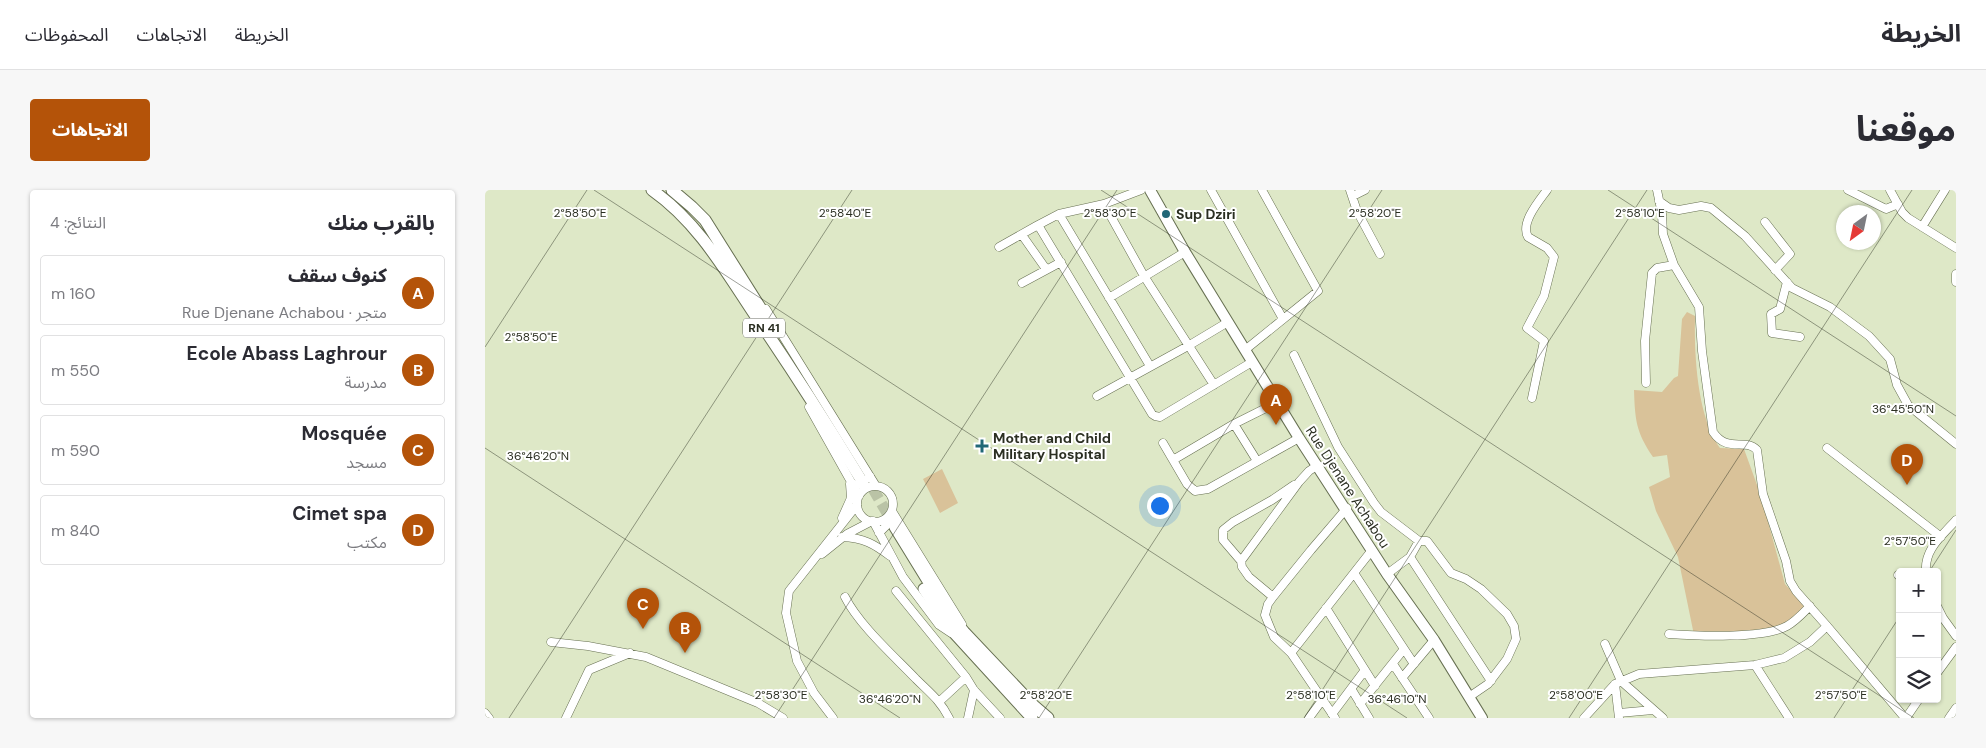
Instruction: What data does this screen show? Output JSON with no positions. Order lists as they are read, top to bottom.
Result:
{
  "streets": {
    "highway": ["RN 41"],
    "main road": ["Rue Djenane Achabou"]
  },
  "places": {
    "other": ["Sup Dziri"],
    "health": ["Mother and Child Military Hospital"]
  },
  "north": "bottom left",
  "page": {
    "header": "الخريطة",
    "nav": ["الخريطة", "الاتجاهات", "المحفوظات"],
    "title": "موقعنا",
    "buttons": "الاتجاهات",
    "heading": ["بالقرب منك", "النتائج: 4"],
    "list": [
      {
        "mark": "A",
        "name": "كنوف سقف",
        "note": "متجر · Rue Djenane Achabou",
        "value": "160 m"
      },
      {
        "mark": "B",
        "name": "Ecole Abass Laghrour",
        "note": "مدرسة",
        "value": "550 m"
      },
      {
        "mark": "C",
        "name": "Mosquée",
        "note": "مسجد",
        "value": "590 m"
      },
      {
        "mark": "D",
        "name": "Cimet spa",
        "note": "مكتب",
        "value": "840 m"
      }
    ],
    "pins": [
      "A",
      "D",
      "C",
      "B"
    ],
    "map_buttons": ["+", "−"]
  },
  "coordinates": [
    "2°58'50\"E",
    "2°58'40\"E",
    "2°58'30\"E",
    "2°58'20\"E",
    "2°58'10\"E",
    "36°45'50\"N",
    "36°46'20\"N",
    "2°57'50\"E",
    "2°58'00\"E",
    "36°46'10\"N"
  ]
}
